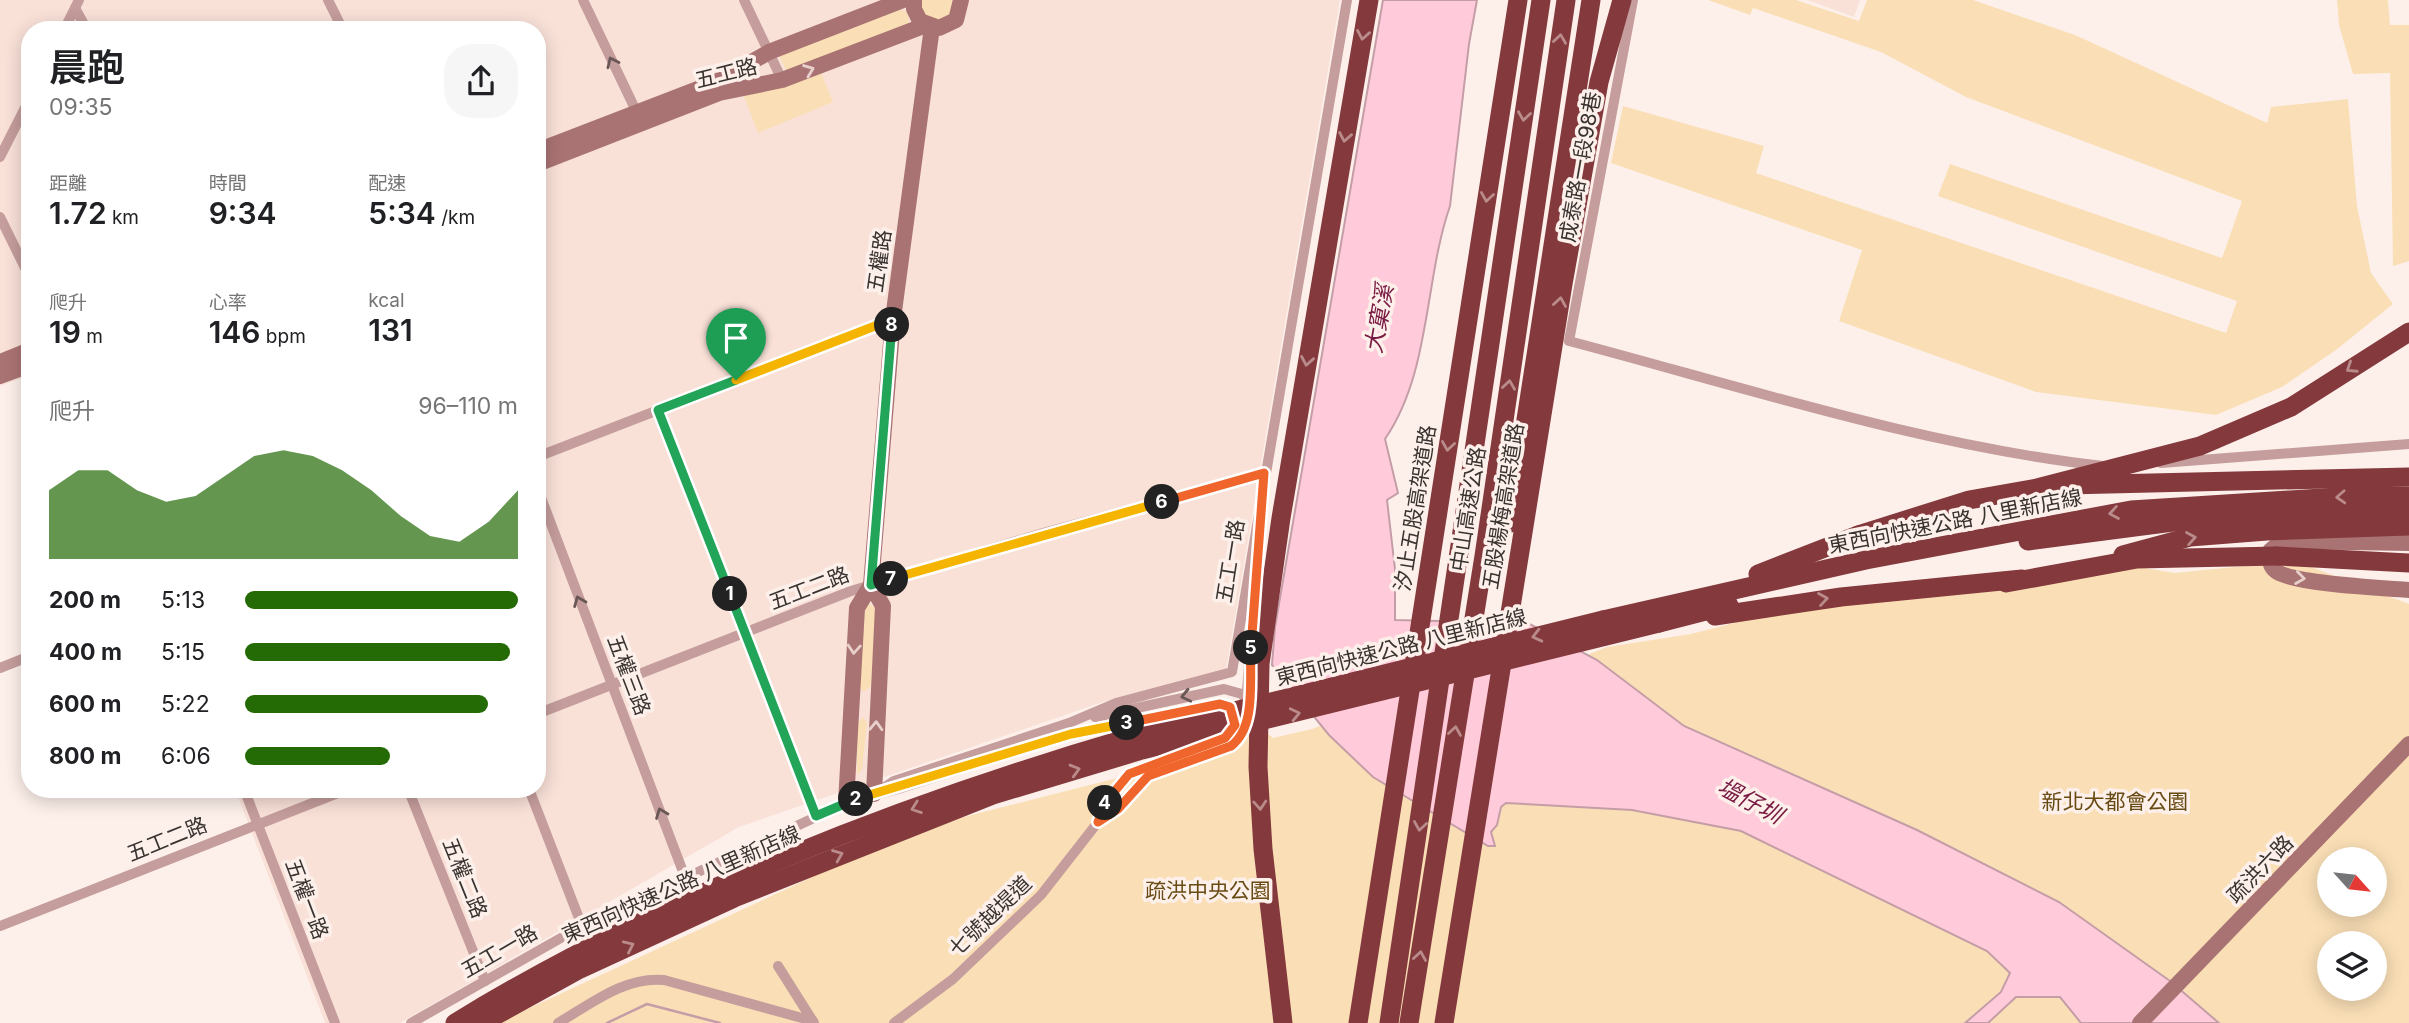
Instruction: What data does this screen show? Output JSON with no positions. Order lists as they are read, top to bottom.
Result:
{
  "streets": {
    "highway": [
      "五股楊梅高架道路",
      "汐止五股高架道路",
      "中山高速公路",
      "東西向快速公路 八里新店線"
    ],
    "street": [
      "五工路",
      "成泰路一段98巷",
      "五權路",
      "五工一路",
      "五工二路",
      "五權三路",
      "疏洪六路",
      "五權二路",
      "五權一路",
      "七號越堤道"
    ]
  },
  "crossings": [
    ["五工路", "五權路"],
    ["五權路", "五工一路"],
    ["五權路", "五工二路"],
    ["五工一路", "五工二路"],
    ["五工一路", "五權三路"],
    ["五工一路", "五權二路"],
    ["五工一路", "七號越堤道"],
    ["五工二路", "五權三路"],
    ["五工二路", "五權一路"]
  ],
  "one_way": ["五權三路"],
  "water": ["大窠溪", "塭仔圳"],
  "parks": ["新北大都會公園", "疏洪中央公園"],
  "north": "bottom right",
  "page": {
    "heading": ["晨跑", "09:35"],
    "stats": [
      ["距離", "1.72 km"],
      ["時間", "9:34"],
      ["配速", "5:34 /km"],
      ["爬升", "19 m"],
      ["心率", "146 bpm"],
      ["kcal", "131"]
    ],
    "pins": [
      "8",
      "6",
      "7",
      "1",
      "5",
      "3",
      "2",
      "4"
    ],
    "chart": ["爬升", "96–110 m"],
    "list": [
      {
        "name": "200 m",
        "note": "5:13"
      },
      {
        "name": "400 m",
        "note": "5:15"
      },
      {
        "name": "600 m",
        "note": "5:22"
      },
      {
        "name": "800 m",
        "note": "6:06"
      }
    ]
  }
}
